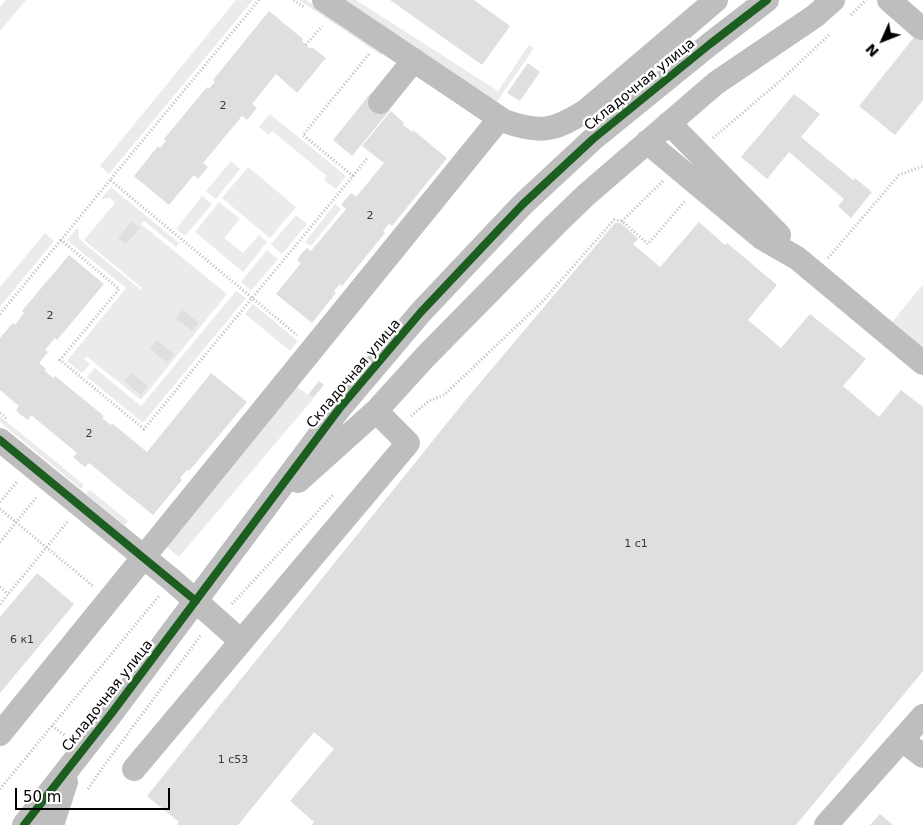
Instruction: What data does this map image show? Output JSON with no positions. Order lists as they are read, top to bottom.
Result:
{
  "streets": {
    "street": ["Складочная улица"]
  },
  "house_numbers": [
    "2",
    "2",
    "2",
    "2",
    "1 с1",
    "6 к1",
    "1 с53"
  ],
  "scale_bar": "50 m",
  "north": "bottom left"
}
